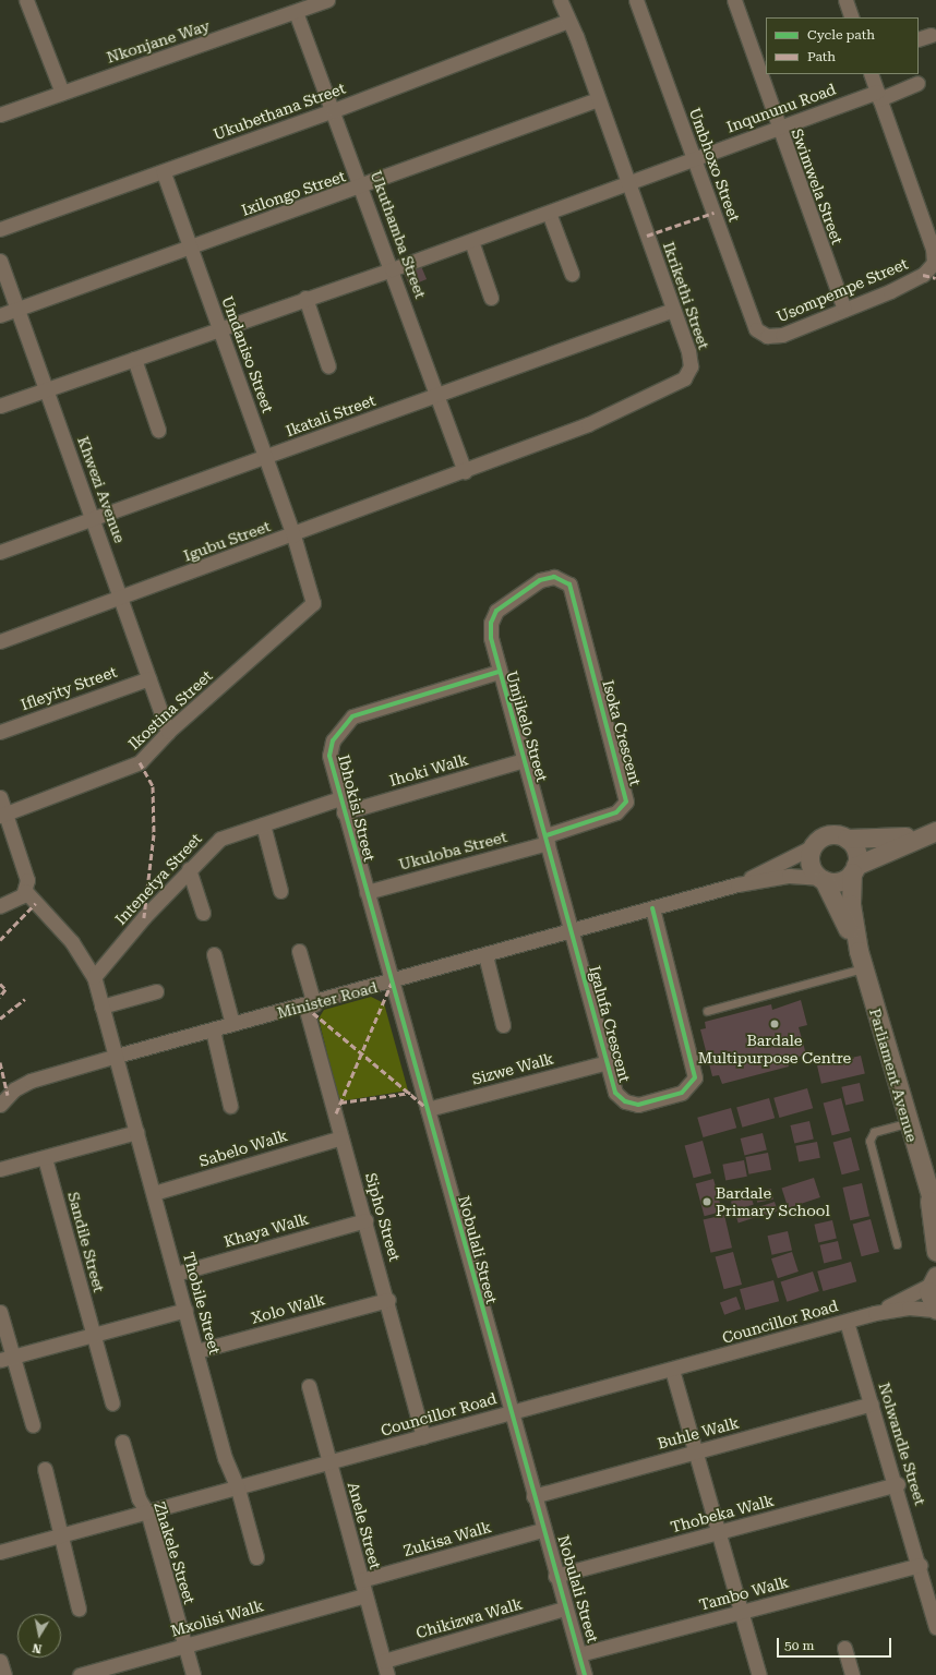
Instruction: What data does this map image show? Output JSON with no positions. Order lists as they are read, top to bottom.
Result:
{
  "streets": {
    "street": [
      "Nkonjane Way",
      "Inqununu Road",
      "Ukubethana Street",
      "Umbhoxo Street",
      "Swimwela Street",
      "Ixilongo Street",
      "Ukuthamba Street",
      "Usompempe Street",
      "Ikrikethi Street",
      "Umdaniso Street",
      "Ikatali Street",
      "Khwezi Avenue",
      "Igubu Street",
      "Ifleyity Street",
      "Ikostina Street",
      "Umjikelo Street",
      "Isoka Crescent",
      "Ihoki Walk",
      "Ibhokisi Street",
      "Ukuloba Street",
      "Intenetya Street",
      "Minister Road",
      "Igalufa Crescent",
      "Sizwe Walk",
      "Parliament Avenue",
      "Sabelo Walk",
      "Sipho Street",
      "Khaya Walk",
      "Sandile Street",
      "Nobulali Street",
      "Thobile Street",
      "Xolo Walk",
      "Councillor Road",
      "Buhle Walk",
      "Nolwandle Street",
      "Thobeka Walk",
      "Anele Street",
      "Zukisa Walk",
      "Zhakele Street",
      "Tambo Walk",
      "Mxolisi Walk",
      "Chikizwa Walk"
    ]
  },
  "crossings": [
    ["Nkonjane Way", "Ukuthamba Street"],
    ["Inqununu Road", "Umbhoxo Street"],
    ["Inqununu Road", "Swimwela Street"],
    ["Inqununu Road", "Ukuthamba Street"],
    ["Inqununu Road", "Usompempe Street"],
    ["Inqununu Road", "Ikrikethi Street"],
    ["Inqununu Road", "Umdaniso Street"],
    ["Inqununu Road", "Khwezi Avenue"],
    ["Ukubethana Street", "Ukuthamba Street"],
    ["Ukubethana Street", "Ikrikethi Street"],
    ["Ukubethana Street", "Umdaniso Street"],
    ["Umbhoxo Street", "Usompempe Street"],
    ["Swimwela Street", "Usompempe Street"],
    ["Ixilongo Street", "Ukuthamba Street"],
    ["Ixilongo Street", "Ikrikethi Street"],
    ["Ixilongo Street", "Umdaniso Street"],
    ["Ixilongo Street", "Khwezi Avenue"],
    ["Ukuthamba Street", "Ikrikethi Street"],
    ["Ukuthamba Street", "Ikatali Street"],
    ["Ukuthamba Street", "Igubu Street"],
    ["Ikrikethi Street", "Ikatali Street"],
    ["Ikrikethi Street", "Igubu Street"],
    ["Umdaniso Street", "Ikatali Street"],
    ["Umdaniso Street", "Igubu Street"],
    ["Umdaniso Street", "Ikostina Street"],
    ["Ikatali Street", "Khwezi Avenue"],
    ["Khwezi Avenue", "Igubu Street"],
    ["Khwezi Avenue", "Ifleyity Street"],
    ["Khwezi Avenue", "Ikostina Street"],
    ["Umjikelo Street", "Isoka Crescent"],
    ["Umjikelo Street", "Ihoki Walk"],
    ["Umjikelo Street", "Ibhokisi Street"],
    ["Umjikelo Street", "Ukuloba Street"],
    ["Umjikelo Street", "Minister Road"],
    ["Umjikelo Street", "Igalufa Crescent"],
    ["Isoka Crescent", "Ukuloba Street"],
    ["Ihoki Walk", "Ibhokisi Street"],
    ["Ibhokisi Street", "Ukuloba Street"],
    ["Ibhokisi Street", "Intenetya Street"],
    ["Ibhokisi Street", "Minister Road"],
    ["Ibhokisi Street", "Nobulali Street"],
    ["Minister Road", "Igalufa Crescent"],
    ["Minister Road", "Parliament Avenue"],
    ["Minister Road", "Sipho Street"],
    ["Minister Road", "Nobulali Street"],
    ["Minister Road", "Thobile Street"],
    ["Igalufa Crescent", "Sizwe Walk"],
    ["Sizwe Walk", "Nobulali Street"],
    ["Sabelo Walk", "Sipho Street"],
    ["Sabelo Walk", "Thobile Street"],
    ["Sipho Street", "Khaya Walk"],
    ["Sipho Street", "Xolo Walk"],
    ["Sipho Street", "Councillor Road"],
    ["Khaya Walk", "Thobile Street"],
    ["Nobulali Street", "Councillor Road"],
    ["Nobulali Street", "Buhle Walk"],
    ["Nobulali Street", "Thobeka Walk"],
    ["Nobulali Street", "Zukisa Walk"],
    ["Nobulali Street", "Tambo Walk"],
    ["Nobulali Street", "Chikizwa Walk"],
    ["Thobile Street", "Xolo Walk"],
    ["Thobile Street", "Councillor Road"],
    ["Councillor Road", "Nolwandle Street"],
    ["Councillor Road", "Anele Street"],
    ["Councillor Road", "Zhakele Street"],
    ["Buhle Walk", "Nolwandle Street"],
    ["Nolwandle Street", "Thobeka Walk"],
    ["Nolwandle Street", "Tambo Walk"],
    ["Anele Street", "Zukisa Walk"],
    ["Anele Street", "Mxolisi Walk"],
    ["Anele Street", "Chikizwa Walk"],
    ["Zhakele Street", "Mxolisi Walk"]
  ],
  "places": ["Bardale Multipurpose Centre", "Bardale Primary School"],
  "legend": ["Cycle path", "Path"],
  "scale_bar": "50 m",
  "north": "bottom"
}
